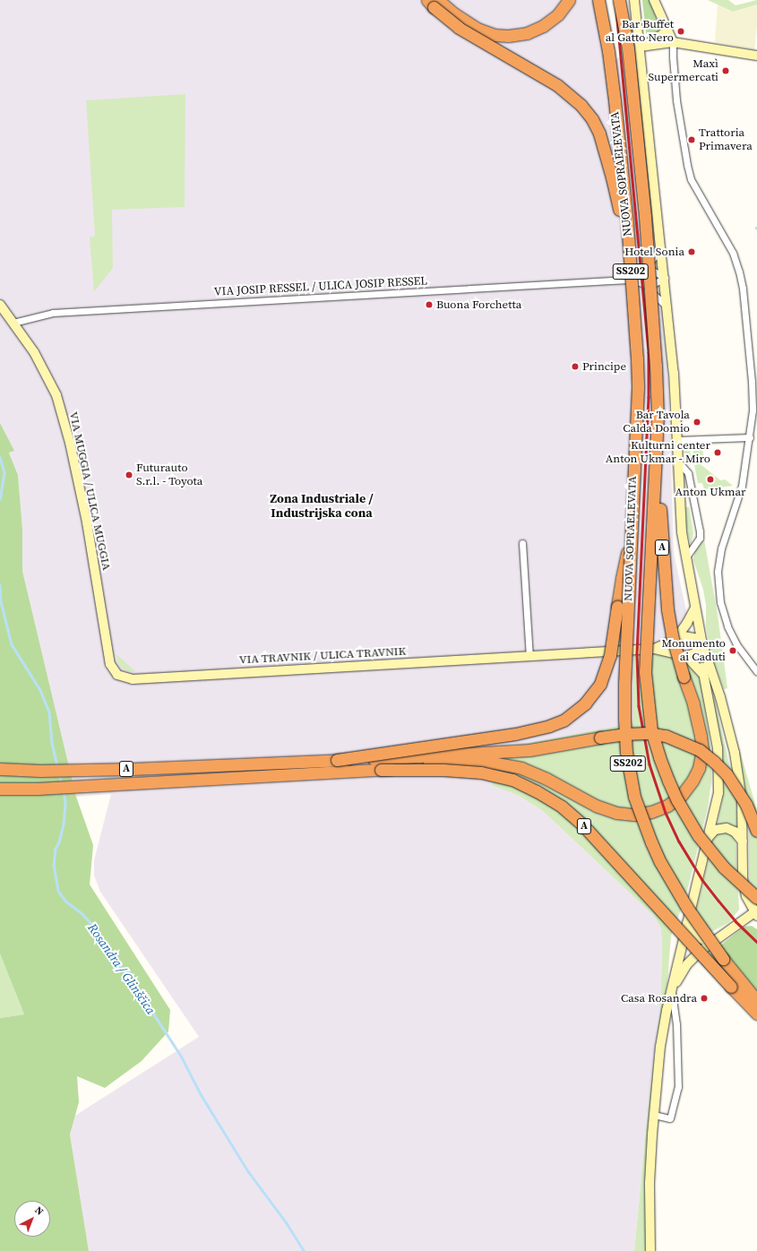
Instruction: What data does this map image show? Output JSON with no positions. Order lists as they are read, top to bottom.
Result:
{
  "streets": {
    "highway": ["NUOVA SOPRAELEVATA", "SS202", "A"],
    "main road": ["VIA MUGGIA / ULICA MUGGIA", "VIA TRAVNIK / ULICA TRAVNIK"],
    "street": ["VIA JOSIP RESSEL / ULICA JOSIP RESSEL"]
  },
  "crossings": [
    ["NUOVA SOPRAELEVATA", "A"],
    ["VIA JOSIP RESSEL / ULICA JOSIP RESSEL", "VIA MUGGIA / ULICA MUGGIA"],
    ["VIA MUGGIA / ULICA MUGGIA", "VIA TRAVNIK / ULICA TRAVNIK"]
  ],
  "districts": ["Zona Industriale / Industrijska cona"],
  "water": ["Rosandra / Glinščica"],
  "places": [
    "Bar Buffet al Gatto Nero",
    "Maxì Supermercati",
    "Trattoria Primavera",
    "Hotel Sonia",
    "Buona Forchetta",
    "Principe",
    "Bar Tavola Calda Domio",
    "Kulturni center Anton Ukmar - Miro",
    "Futurauto S.r.l. - Toyota",
    "Anton Ukmar",
    "Monumento ai Caduti",
    "Casa Rosandra"
  ],
  "north": "top right"
}
